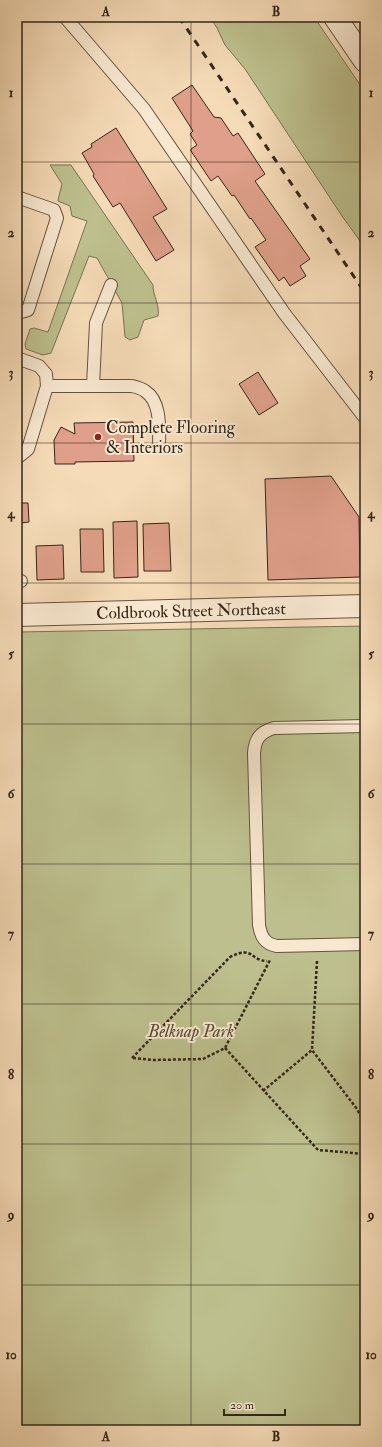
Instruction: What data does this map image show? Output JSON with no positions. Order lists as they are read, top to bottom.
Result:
{
  "streets": {
    "street": ["Coldbrook Street Northeast"]
  },
  "parks": ["Belknap Park"],
  "places": ["Complete Flooring & Interiors"],
  "scale_bar": "20 m",
  "grid": {
    "columns": ["A", "B"],
    "rows": [
      "1",
      "2",
      "3",
      "4",
      "5",
      "6",
      "7",
      "8",
      "9",
      "10"
    ]
  }
}
